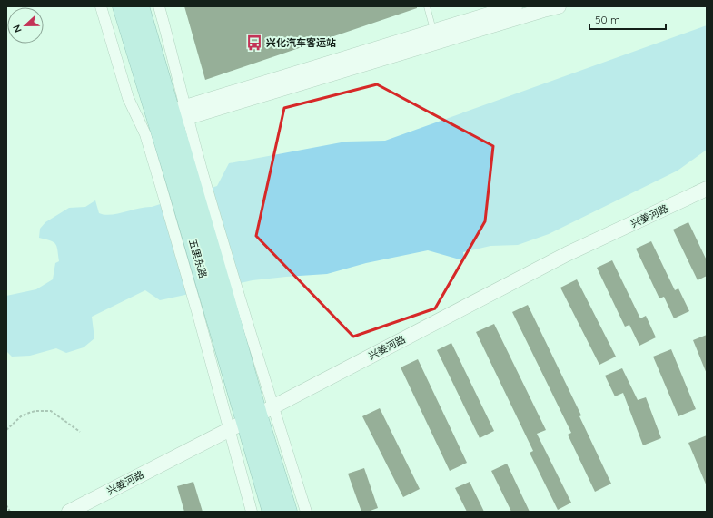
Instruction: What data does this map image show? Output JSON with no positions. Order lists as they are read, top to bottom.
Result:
{
  "streets": {
    "main road": ["五里东路"],
    "street": ["兴姜河路"]
  },
  "crossings": [
    ["兴姜河路", "五里东路"]
  ],
  "places": {
    "bus stop": ["兴化汽车客运站"]
  },
  "scale_bar": "50 m",
  "north": "left"
}
